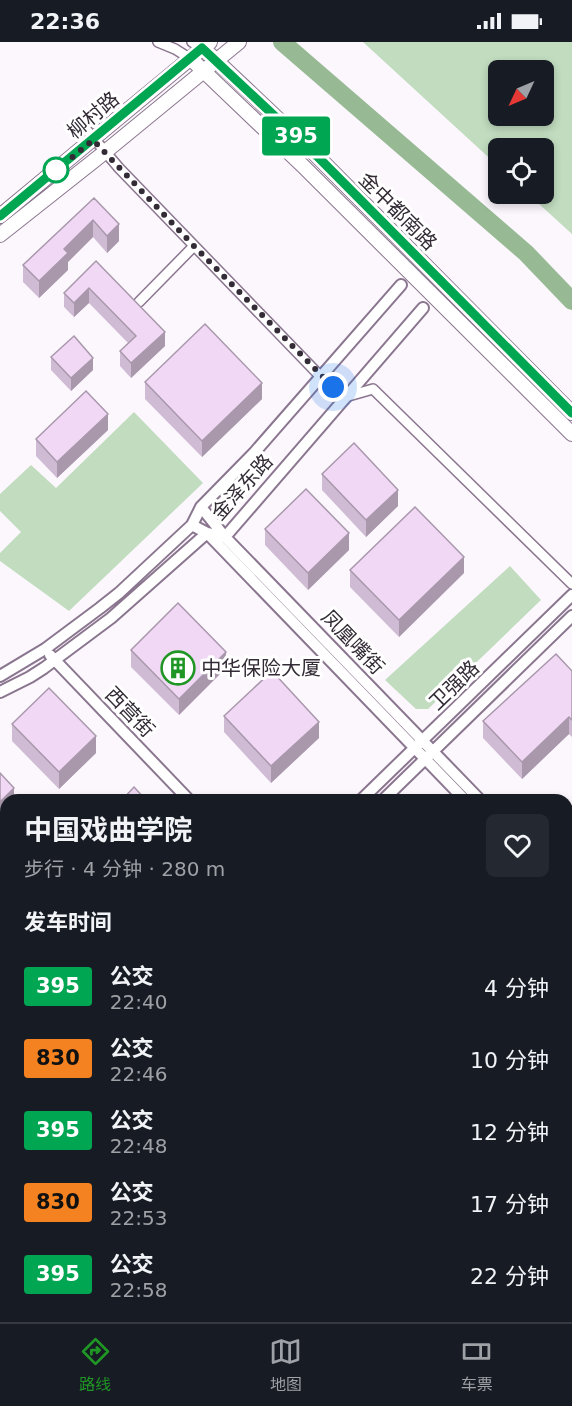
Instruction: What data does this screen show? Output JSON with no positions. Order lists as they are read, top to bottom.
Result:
{
  "streets": {
    "main road": ["柳村路", "金中都南路"],
    "street": [
      "金泽东路",
      "凤凰嘴街",
      "卫强路",
      "西营街"
    ]
  },
  "crossings": [
    ["柳村路", "金中都南路"],
    ["金泽东路", "凤凰嘴街"],
    ["金泽东路", "西营街"],
    ["凤凰嘴街", "卫强路"]
  ],
  "places": {
    "building": ["中华保险大厦"]
  },
  "lines": ["bus line 395"],
  "north": "bottom left",
  "page": {
    "status": "22:36",
    "on_map": "395",
    "heading": [
      ["中国戏曲学院", "步行 · 4 分钟 · 280 m"],
      "发车时间"
    ],
    "list": [
      {
        "mark": "395",
        "name": "公交",
        "note": "22:40",
        "value": "4 分钟"
      },
      {
        "mark": "830",
        "name": "公交",
        "note": "22:46",
        "value": "10 分钟"
      },
      {
        "mark": "395",
        "name": "公交",
        "note": "22:48",
        "value": "12 分钟"
      },
      {
        "mark": "830",
        "name": "公交",
        "note": "22:53",
        "value": "17 分钟"
      },
      {
        "mark": "395",
        "name": "公交",
        "note": "22:58",
        "value": "22 分钟"
      }
    ],
    "tabs": ["路线", "地图", "车票"]
  }
}
